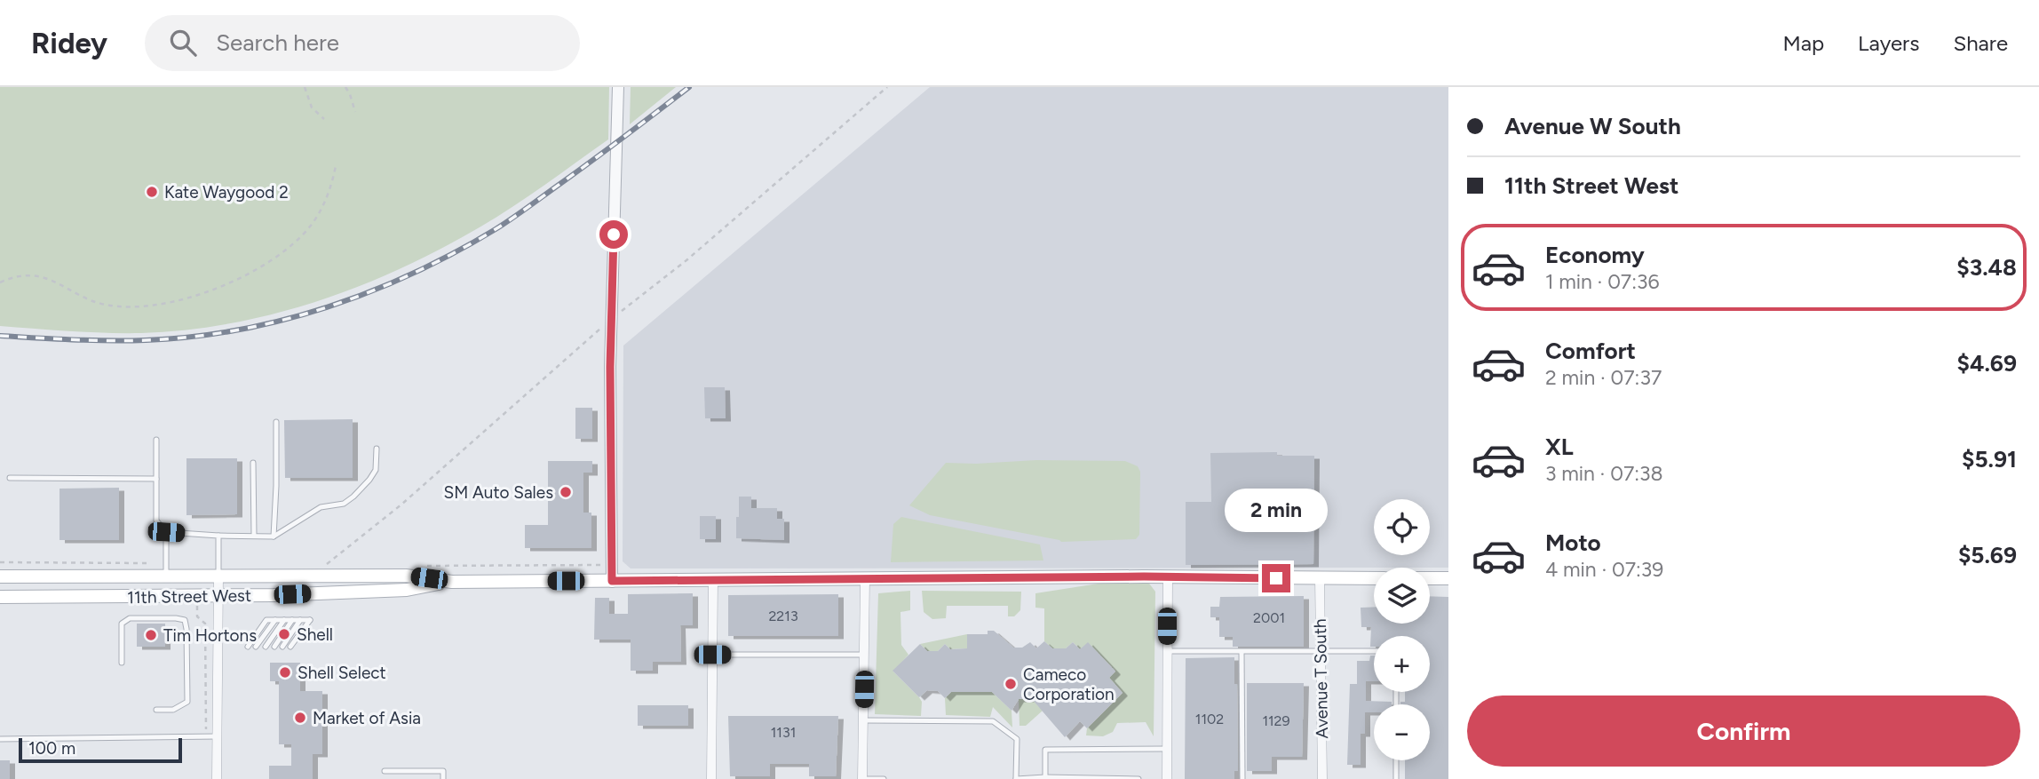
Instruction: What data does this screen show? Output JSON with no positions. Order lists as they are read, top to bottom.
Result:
{
  "streets": {
    "main road": ["11th Street West"],
    "street": ["Avenue T South"]
  },
  "crossings": [
    ["11th Street West", "Avenue T South"]
  ],
  "places": [
    "Kate Waygood 2",
    "SM Auto Sales",
    "Shell",
    "Tim Hortons",
    "Shell Select",
    "Cameco Corporation",
    "Market of Asia"
  ],
  "house_numbers": [
    "2213",
    "2001",
    "1102",
    "1129",
    "1131"
  ],
  "scale_bar": "100 m",
  "page": {
    "header": "Ridey",
    "search": "Search here",
    "nav": ["Map", "Layers", "Share"],
    "banner": ["Avenue W South", "11th Street West"],
    "list": [
      {
        "name": "Economy",
        "note": "1 min · 07:36",
        "value": "$3.48"
      },
      {
        "name": "Comfort",
        "note": "2 min · 07:37",
        "value": "$4.69"
      },
      {
        "name": "XL",
        "note": "3 min · 07:38",
        "value": "$5.91"
      },
      {
        "name": "Moto",
        "note": "4 min · 07:39",
        "value": "$5.69"
      }
    ],
    "bubble": "2 min",
    "map_buttons": ["+", "−"],
    "buttons": "Confirm",
    "scale": "100 m"
  }
}
